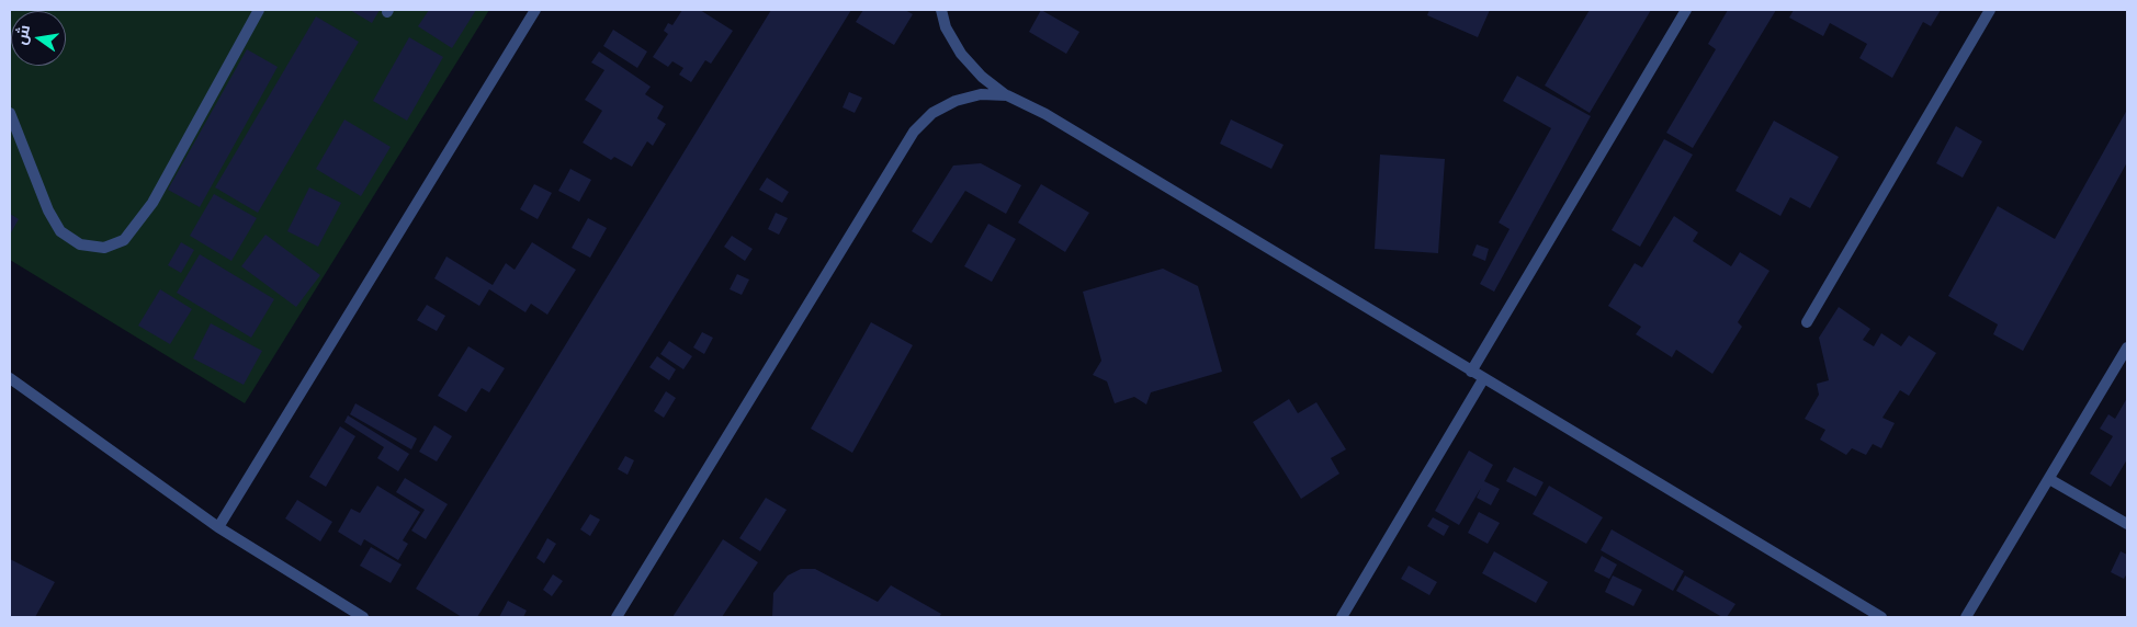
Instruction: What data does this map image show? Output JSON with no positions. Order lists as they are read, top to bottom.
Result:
{
  "north": "left"
}
